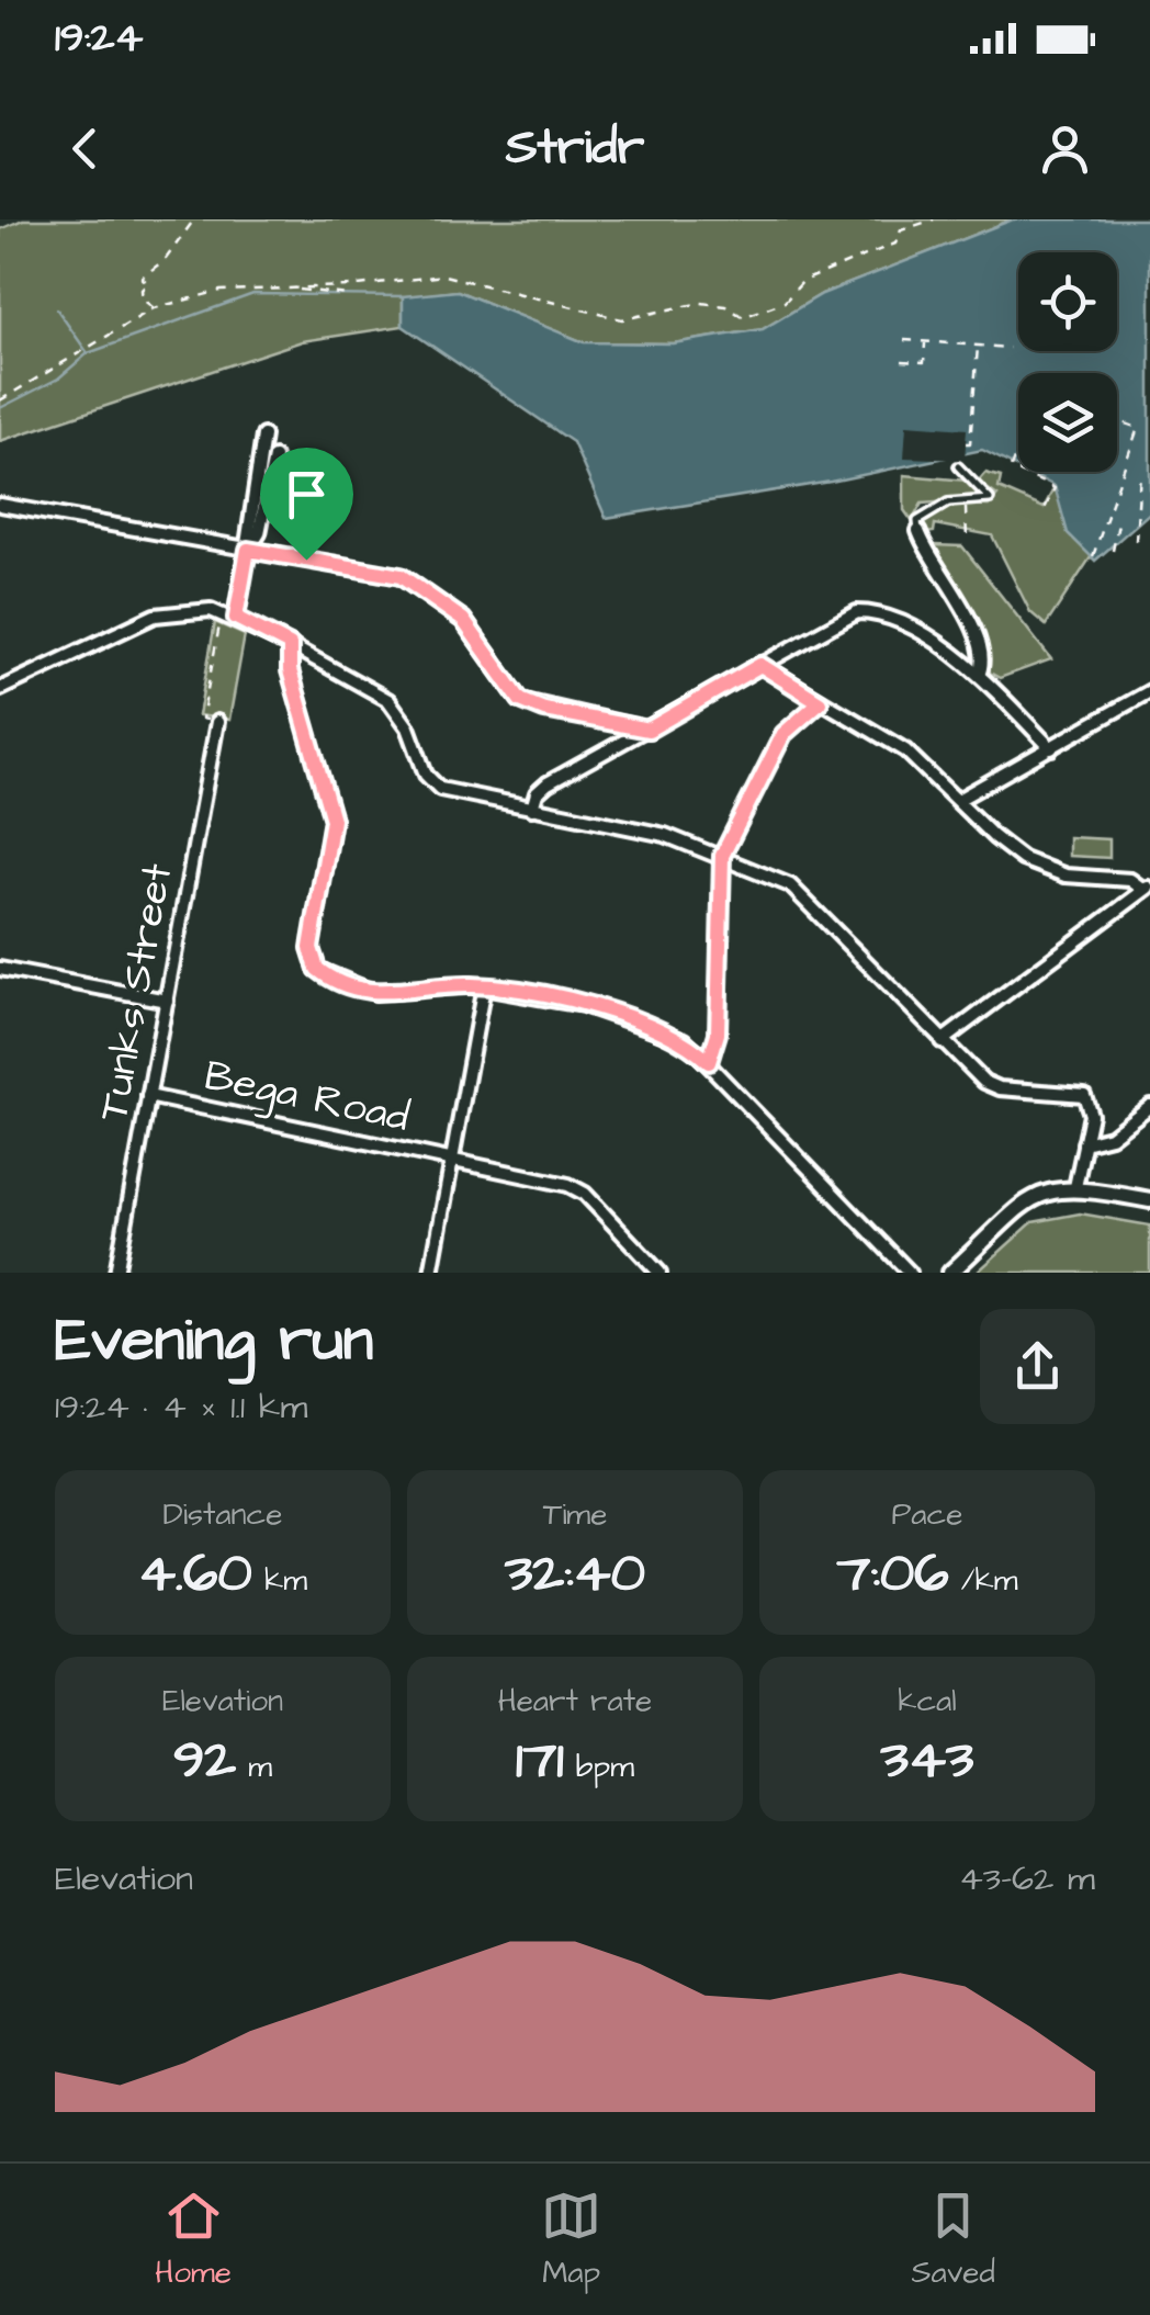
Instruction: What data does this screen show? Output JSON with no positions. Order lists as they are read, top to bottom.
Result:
{
  "streets": {
    "street": ["Tunks Street", "Bega Road"]
  },
  "crossings": [
    ["Tunks Street", "Bega Road"]
  ],
  "page": {
    "status": "19:24",
    "header": "Stridr",
    "heading": ["Evening run", "19:24 · 4 × 1.1 km"],
    "stats": [
      ["Distance", "4.60 km"],
      ["Time", "32:40"],
      ["Pace", "7:06 /km"],
      ["Elevation", "92 m"],
      ["Heart rate", "171 bpm"],
      ["kcal", "343"]
    ],
    "chart": ["Elevation", "43–62 m"],
    "tabs": ["Home", "Map", "Saved"]
  }
}
